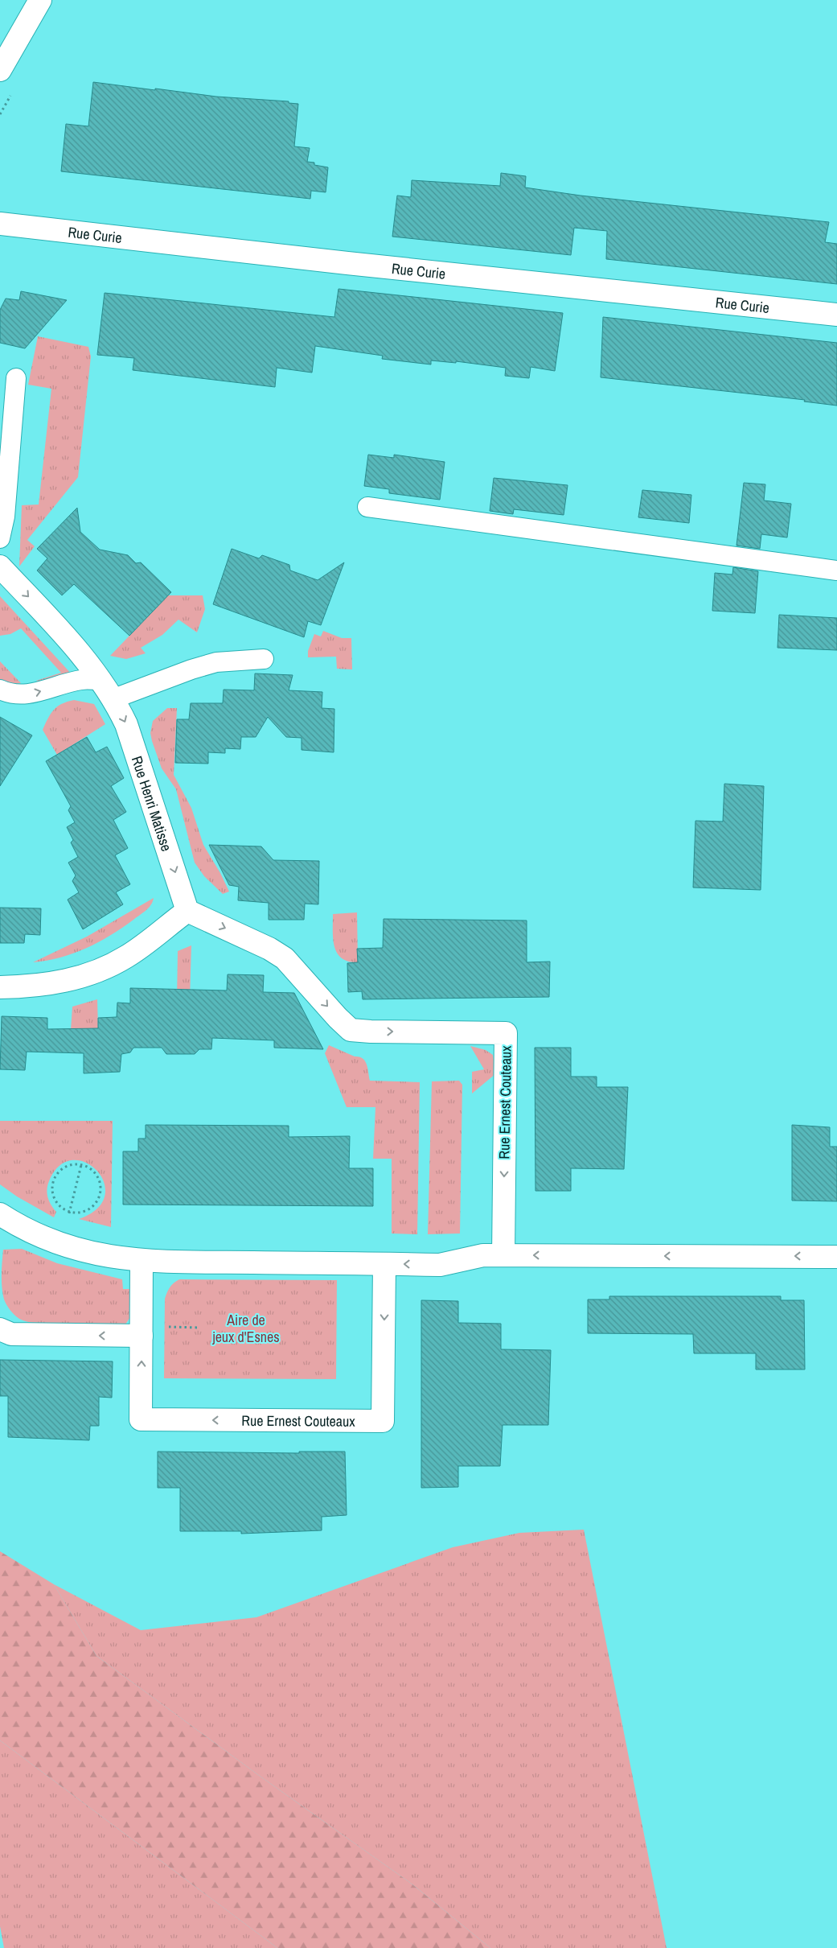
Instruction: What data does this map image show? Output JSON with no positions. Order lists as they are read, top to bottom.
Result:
{
  "streets": {
    "street": ["Rue Curie", "Rue Henri Matisse", "Rue Ernest Couteaux"]
  },
  "crossings": [
    ["Rue Henri Matisse", "Rue Ernest Couteaux"]
  ],
  "one_way": ["Rue Henri Matisse"],
  "parks": ["Aire de jeux d'Esnes"]
}
